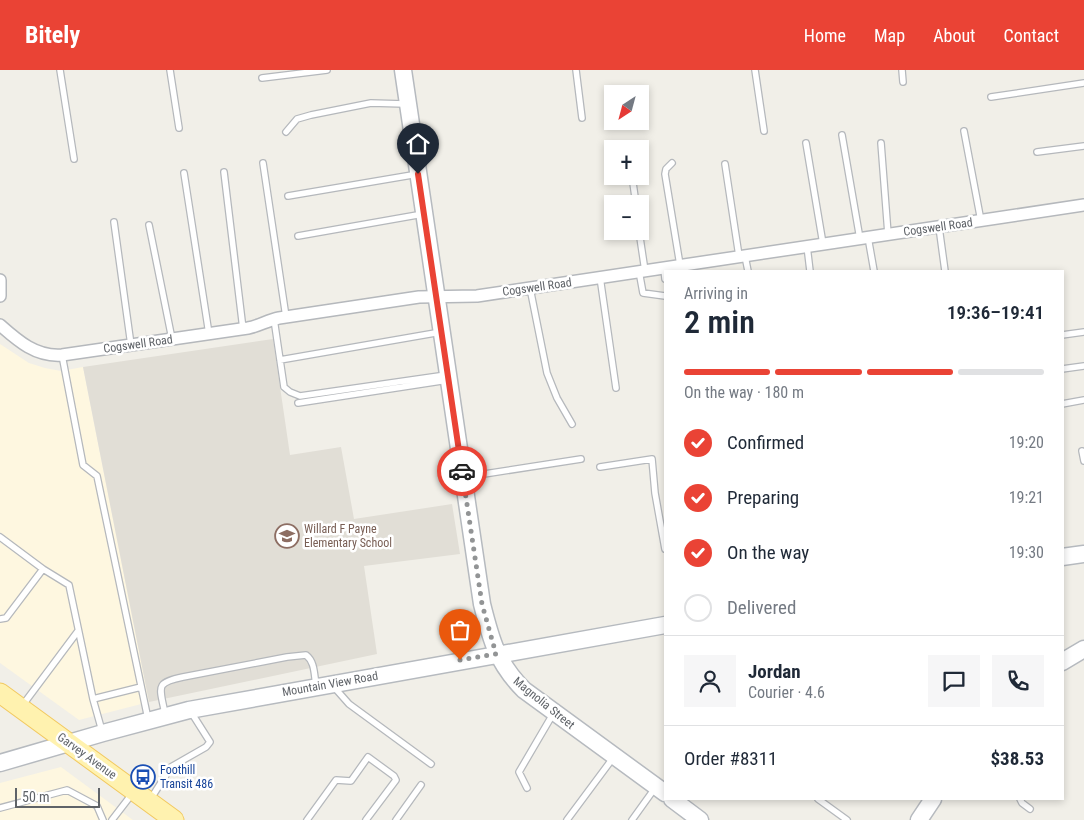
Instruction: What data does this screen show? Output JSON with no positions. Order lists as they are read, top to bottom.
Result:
{
  "streets": {
    "main road": ["Garvey Avenue"],
    "street": ["Cogswell Road", "Mountain View Road", "Magnolia Street"]
  },
  "crossings": [
    ["Cogswell Road", "Magnolia Street"],
    ["Mountain View Road", "Magnolia Street"],
    ["Mountain View Road", "Garvey Avenue"]
  ],
  "places": {
    "school or university": ["Willard F Payne Elementary School"],
    "bus stop": ["Foothill Transit 486"]
  },
  "scale_bar": "50 m",
  "north": "bottom left",
  "page": {
    "header": "Bitely",
    "nav": [
      "Home",
      "Map",
      "About",
      "Contact"
    ],
    "map_buttons": ["+", "−"],
    "heading": ["2 min", "Arriving in", "19:36–19:41"],
    "panel": [
      "Jordan",
      "Courier · 4.6",
      "Order #8311",
      "$38.53"
    ],
    "bar": "On the way · 180 m",
    "list": [
      ["Confirmed", "19:20"],
      ["Preparing", "19:21"],
      ["On the way", "19:30"],
      "Delivered"
    ],
    "scale": "50 m"
  }
}
